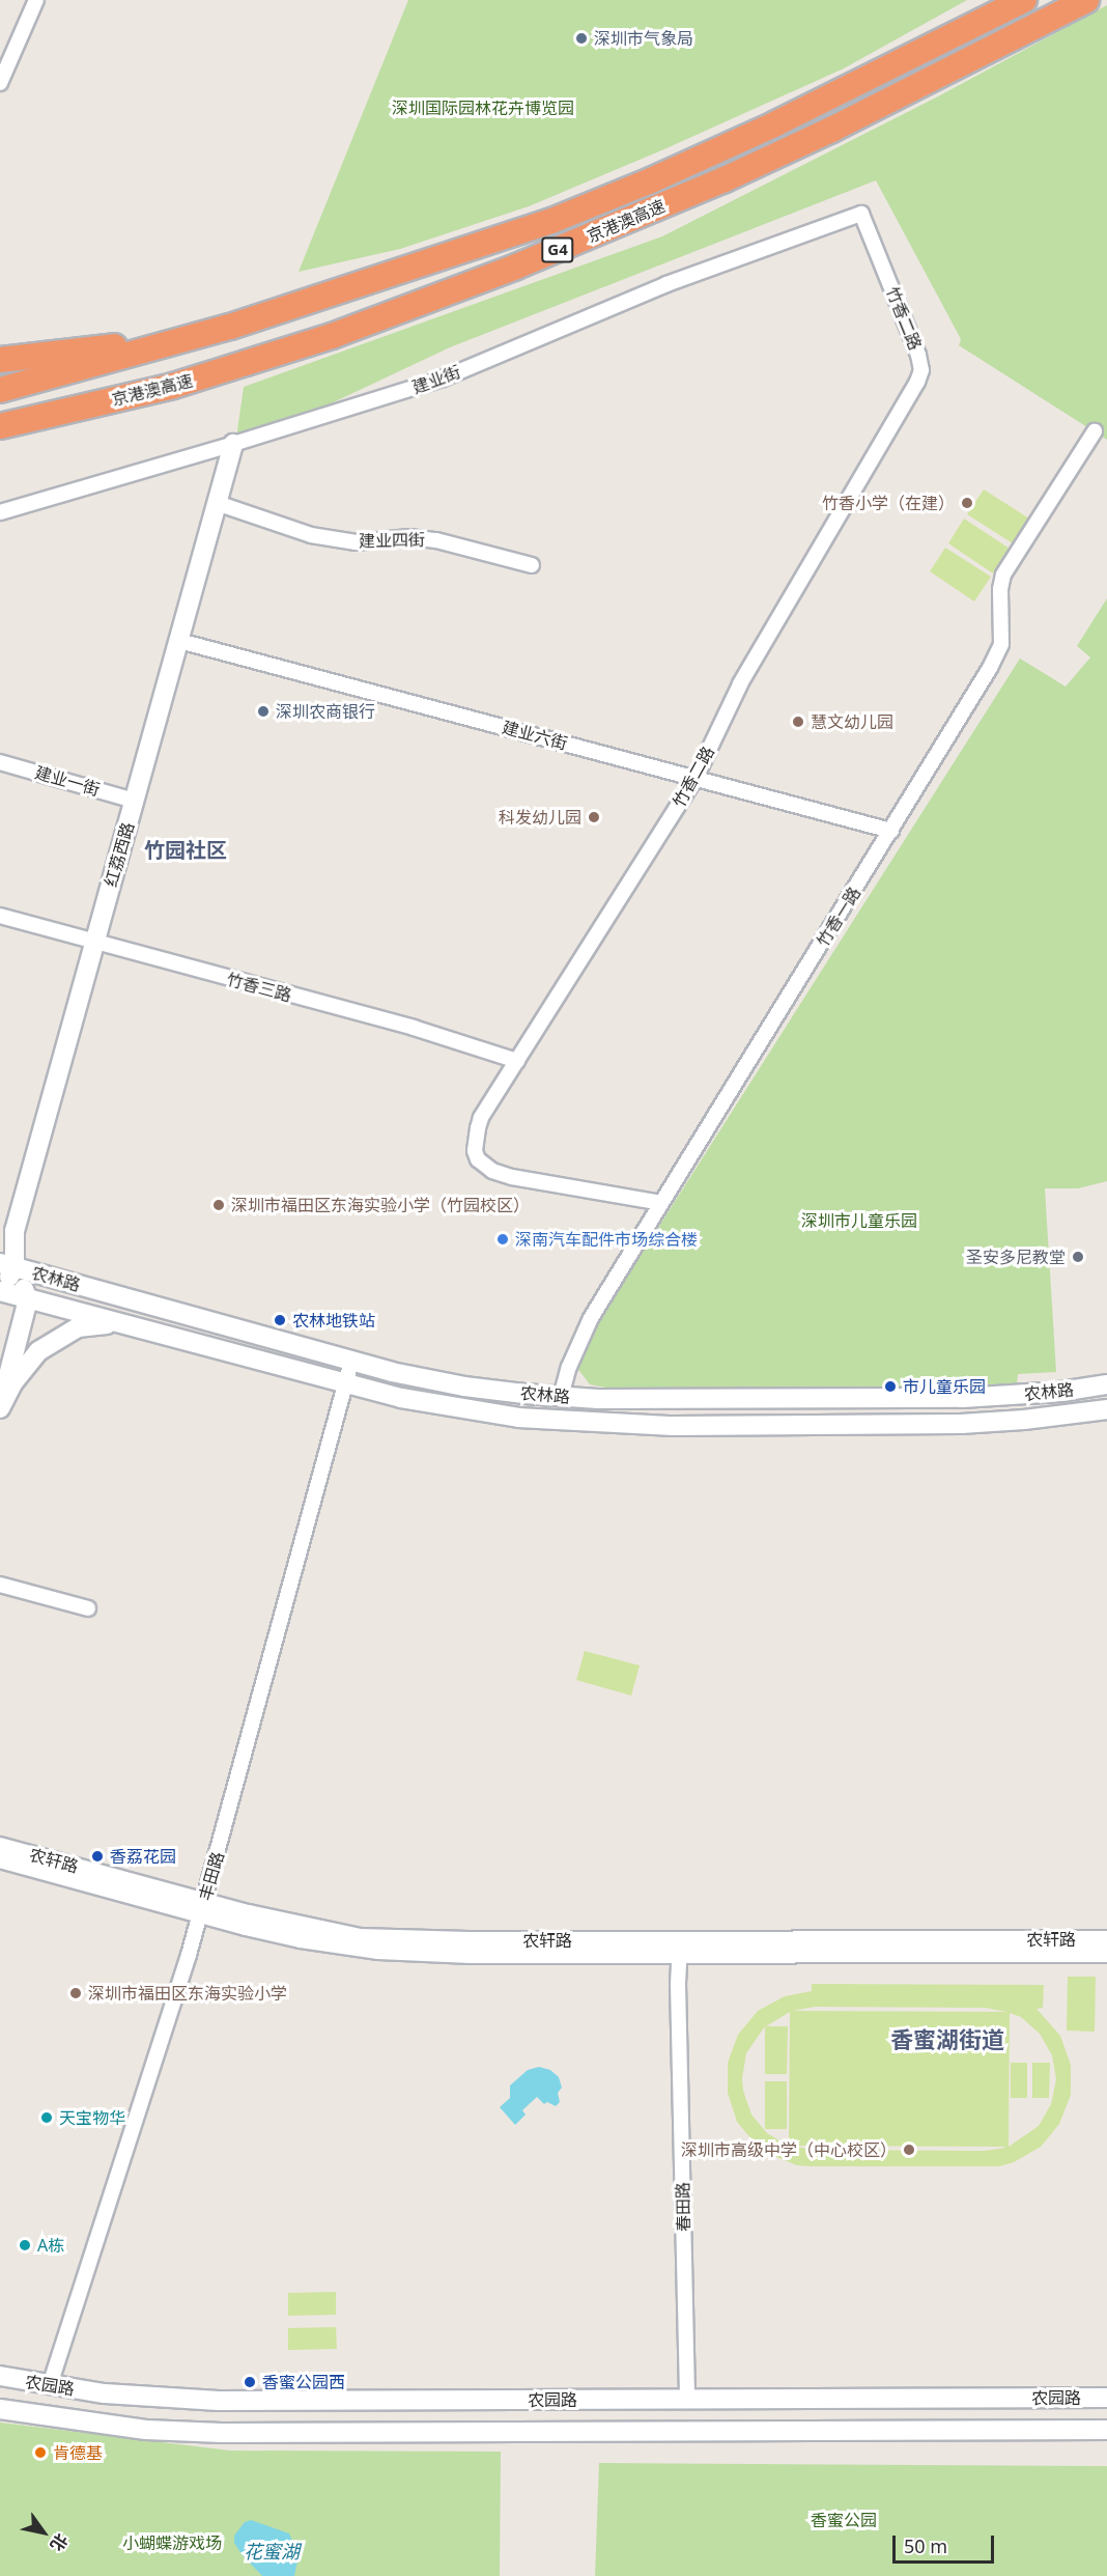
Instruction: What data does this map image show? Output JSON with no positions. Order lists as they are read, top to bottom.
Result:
{
  "streets": {
    "highway": ["京港澳高速", "G4"],
    "main road": ["红荔西路", "农林路", "农园路"],
    "street": [
      "竹香二路",
      "建业街",
      "建业四街",
      "建业六街",
      "建业一街",
      "竹香一路",
      "竹香三路",
      "农轩路",
      "丰田路",
      "春田路"
    ]
  },
  "crossings": [
    ["竹香二路", "建业街"],
    ["竹香二路", "建业六街"],
    ["竹香二路", "竹香一路"],
    ["竹香二路", "竹香三路"],
    ["建业街", "红荔西路"],
    ["建业四街", "红荔西路"],
    ["建业六街", "红荔西路"],
    ["建业六街", "竹香一路"],
    ["建业一街", "红荔西路"],
    ["红荔西路", "竹香三路"],
    ["红荔西路", "农林路"],
    ["竹香一路", "农林路"],
    ["农林路", "丰田路"],
    ["农轩路", "丰田路"],
    ["农轩路", "春田路"],
    ["丰田路", "农园路"],
    ["春田路", "农园路"]
  ],
  "districts": ["竹园社区", "香蜜湖街道"],
  "water": ["花蜜湖"],
  "parks": [
    "深圳国际园林花卉博览园",
    "深圳市儿童乐园",
    "香蜜公园",
    "小蝴蝶游戏场"
  ],
  "places": [
    "深圳市气象局",
    "竹香小学（在建）",
    "深圳农商银行",
    "慧文幼儿园",
    "科发幼儿园",
    "深圳市福田区东海实验小学（竹园校区）",
    "深南汽车配件市场综合楼",
    "圣安多尼教堂",
    "农林地铁站",
    "市儿童乐园",
    "香荔花园",
    "深圳市福田区东海实验小学",
    "天宝物华",
    "深圳市高级中学（中心校区）",
    "A栋",
    "香蜜公园西",
    "肯德基"
  ],
  "scale_bar": "50 m",
  "north": "bottom right"
}
